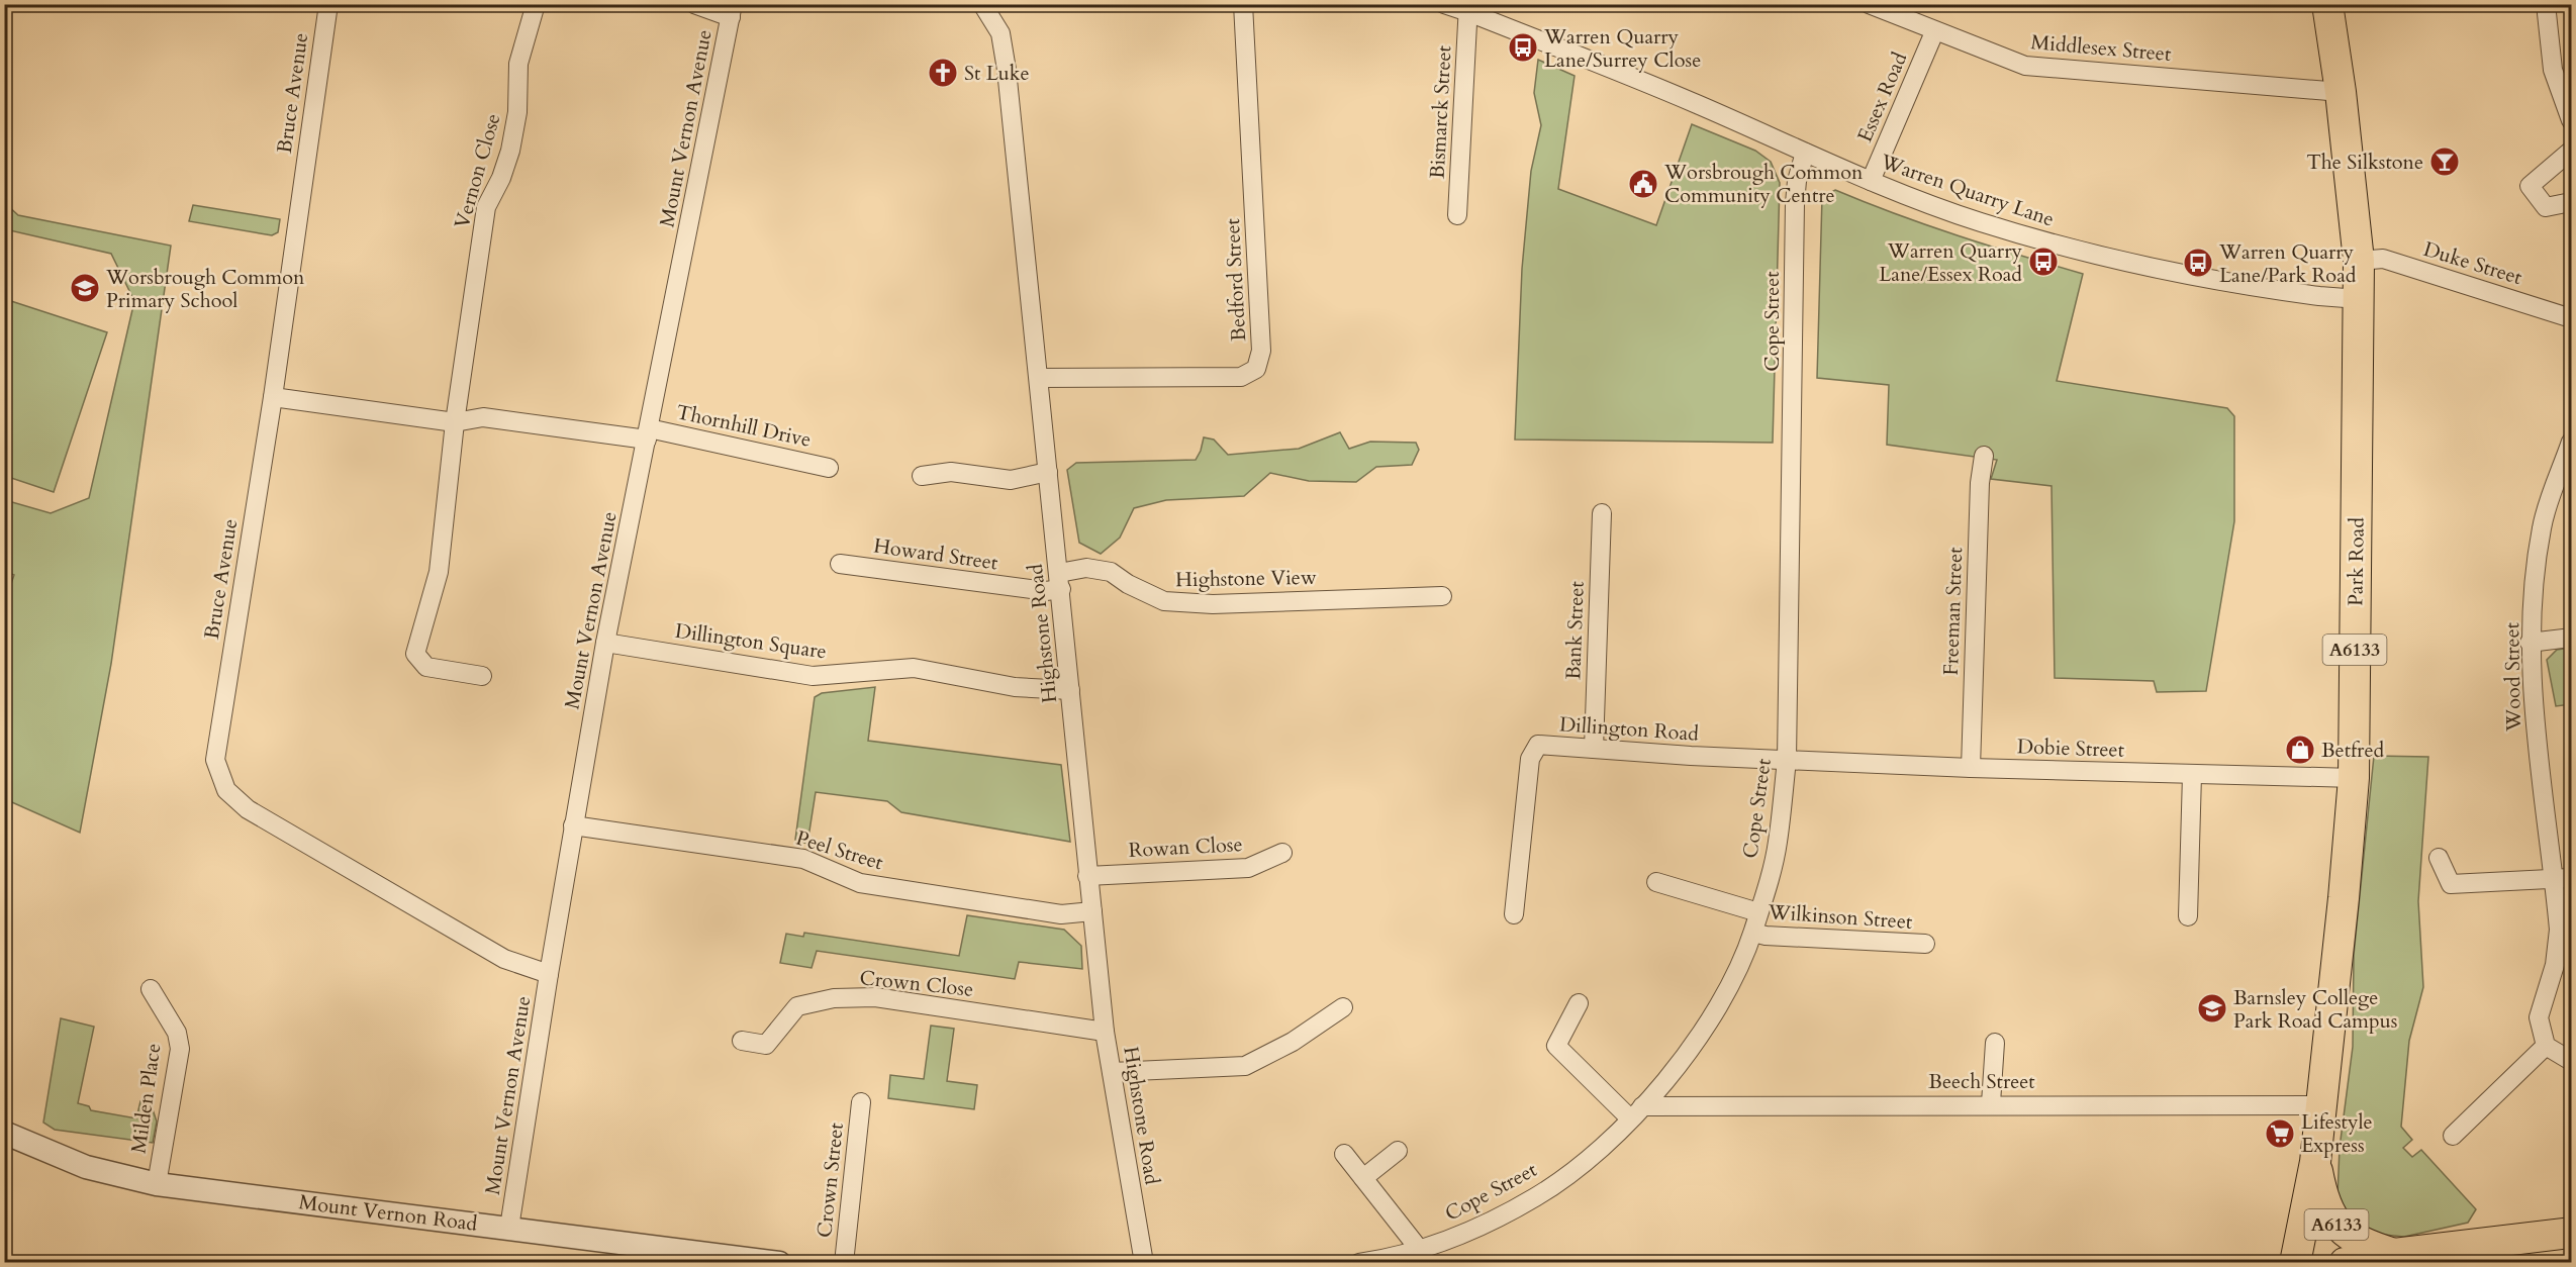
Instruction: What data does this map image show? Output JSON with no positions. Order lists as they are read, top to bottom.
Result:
{
  "streets": {
    "highway": ["Park Road", "A6133"],
    "street": [
      "Middlesex Street",
      "Bruce Avenue",
      "Essex Road",
      "Bismarck Street",
      "Mount Vernon Avenue",
      "Vernon Close",
      "Warren Quarry Lane",
      "Duke Street",
      "Bedford Street",
      "Cope Street",
      "Thornhill Drive",
      "Howard Street",
      "Highstone View",
      "Freeman Street",
      "Bank Street",
      "Highstone Road",
      "Dillington Square",
      "Wood Street",
      "Dillington Road",
      "Dobie Street",
      "Rowan Close",
      "Peel Street",
      "Wilkinson Street",
      "Crown Close",
      "Beech Street",
      "Milden Place",
      "Crown Street",
      "Mount Vernon Road"
    ]
  },
  "crossings": [
    ["Middlesex Street", "Essex Road"],
    ["Middlesex Street", "Park Road"],
    ["Bruce Avenue", "Mount Vernon Avenue"],
    ["Essex Road", "Warren Quarry Lane"],
    ["Bismarck Street", "Warren Quarry Lane"],
    ["Mount Vernon Avenue", "Thornhill Drive"],
    ["Mount Vernon Avenue", "Dillington Square"],
    ["Mount Vernon Avenue", "Peel Street"],
    ["Mount Vernon Avenue", "Mount Vernon Road"],
    ["Warren Quarry Lane", "Cope Street"],
    ["Warren Quarry Lane", "Park Road"],
    ["Duke Street", "Park Road"],
    ["Bedford Street", "Highstone Road"],
    ["Cope Street", "Dillington Road"],
    ["Cope Street", "Dobie Street"],
    ["Cope Street", "Wilkinson Street"],
    ["Cope Street", "Beech Street"],
    ["Howard Street", "Highstone View"],
    ["Howard Street", "Highstone Road"],
    ["Park Road", "A6133"],
    ["Park Road", "Dobie Street"],
    ["Park Road", "Beech Street"],
    ["Highstone View", "Highstone Road"],
    ["Freeman Street", "Dobie Street"],
    ["Bank Street", "Dillington Road"],
    ["Highstone Road", "Dillington Square"],
    ["Highstone Road", "Rowan Close"],
    ["Highstone Road", "Peel Street"],
    ["Highstone Road", "Crown Close"],
    ["Dillington Road", "Dobie Street"],
    ["Milden Place", "Mount Vernon Road"]
  ],
  "places": {
    "bus stop": ["Warren Quarry Lane/Surrey Close", "Warren Quarry Lane/Essex Road", "Warren Quarry Lane/Park Road"],
    "church": ["St Luke"],
    "bar": ["The Silkstone"],
    "public building": ["Worsbrough Common Community Centre"],
    "school or university": ["Worsbrough Common Primary School", "Barnsley College Park Road Campus"],
    "shop": ["Betfred"],
    "supermarket": ["Lifestyle Express"]
  }
}
